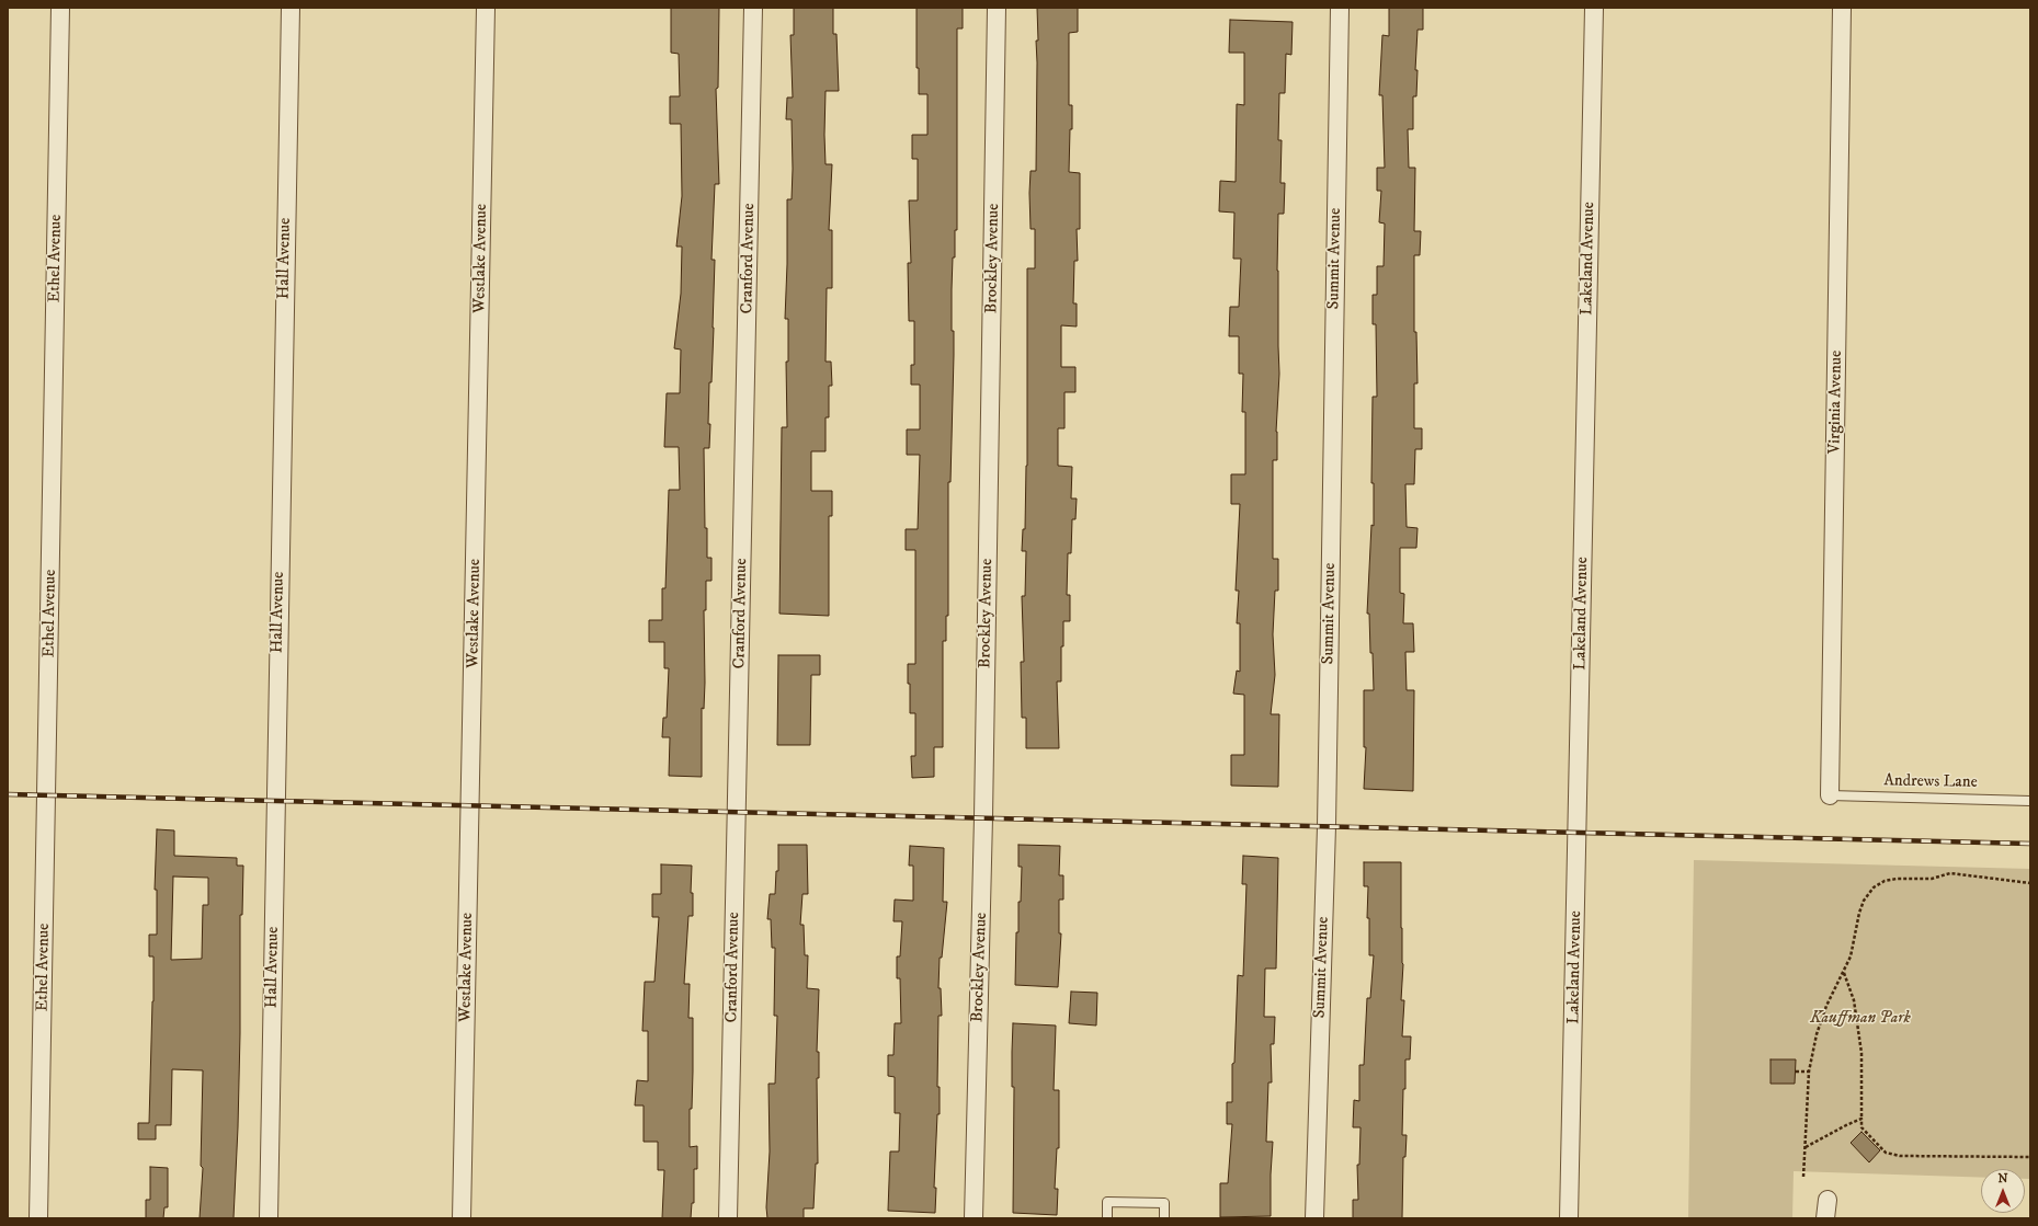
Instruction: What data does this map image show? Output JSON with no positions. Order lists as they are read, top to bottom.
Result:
{
  "streets": {
    "street": [
      "Ethel Avenue",
      "Hall Avenue",
      "Westlake Avenue",
      "Cranford Avenue",
      "Brockley Avenue",
      "Summit Avenue",
      "Lakeland Avenue",
      "Virginia Avenue"
    ],
    "lane": ["Andrews Lane"]
  },
  "crossings": [
    ["Virginia Avenue", "Andrews Lane"]
  ],
  "parks": ["Kauffman Park"],
  "north": "top"
}
